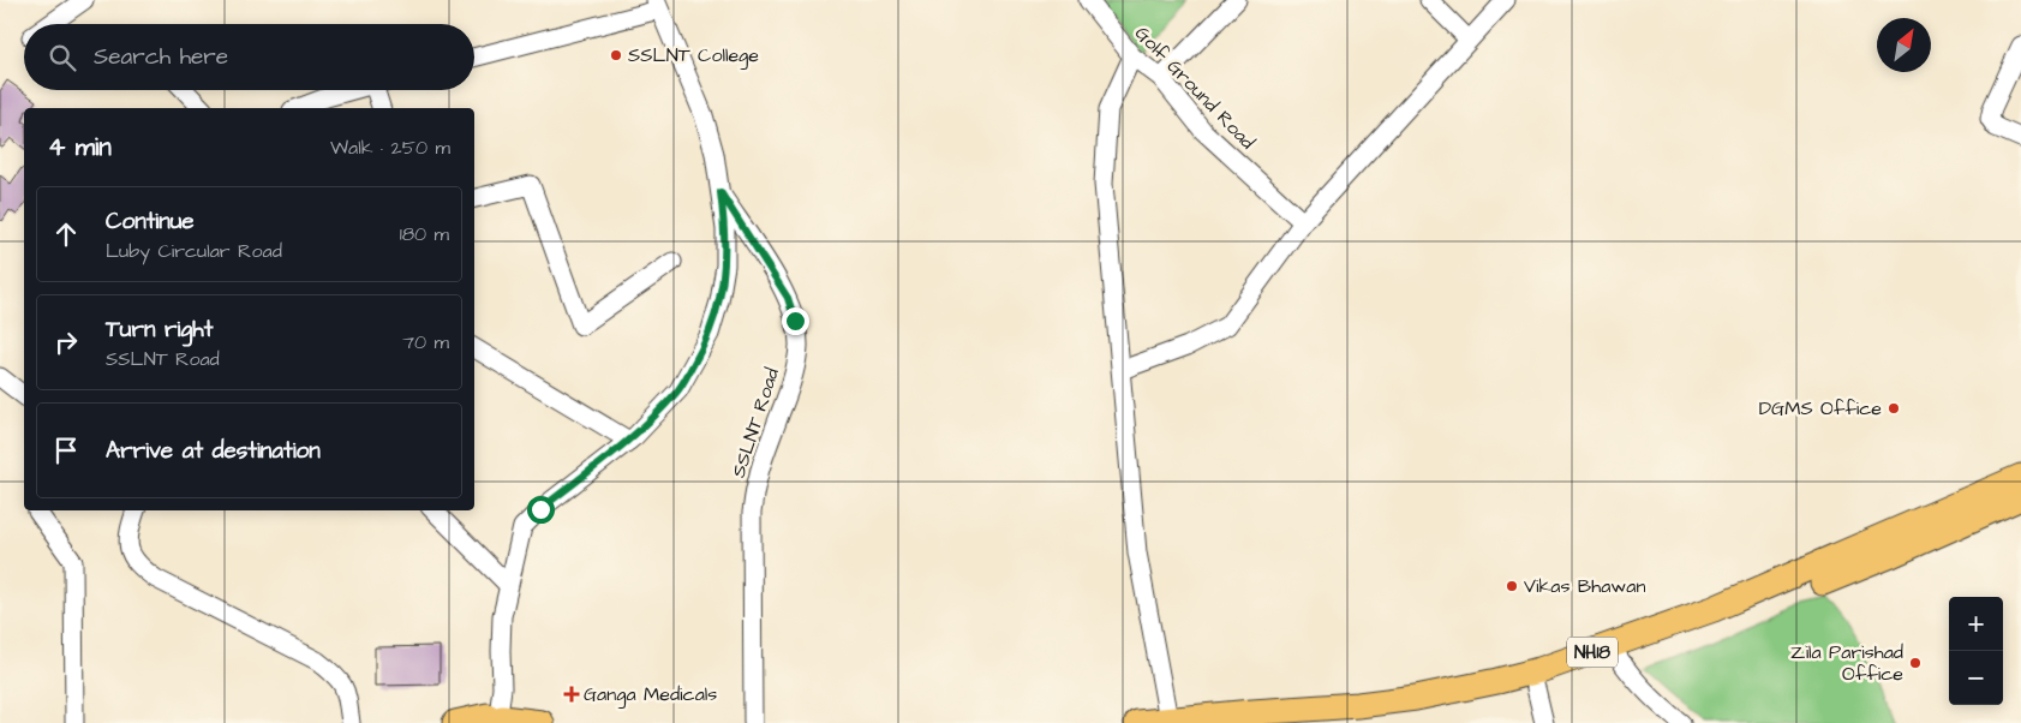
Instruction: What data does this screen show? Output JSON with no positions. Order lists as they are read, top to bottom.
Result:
{
  "streets": {
    "highway": ["NH18"],
    "street": ["Golf Ground Road", "SSLNT Road"]
  },
  "places": {
    "other": [
      "SSLNT College",
      "DGMS Office",
      "Vikas Bhawan",
      "Zila Parishad Office"
    ],
    "health": ["Ganga Medicals"]
  },
  "north": "top right",
  "page": {
    "search": "Search here",
    "heading": ["4 min", "Walk · 250 m"],
    "list": [
      ["Continue", "Luby Circular Road", "180 m"],
      ["Turn right", "SSLNT Road", "70 m"],
      "Arrive at destination"
    ],
    "map_buttons": ["+", "−"]
  }
}
